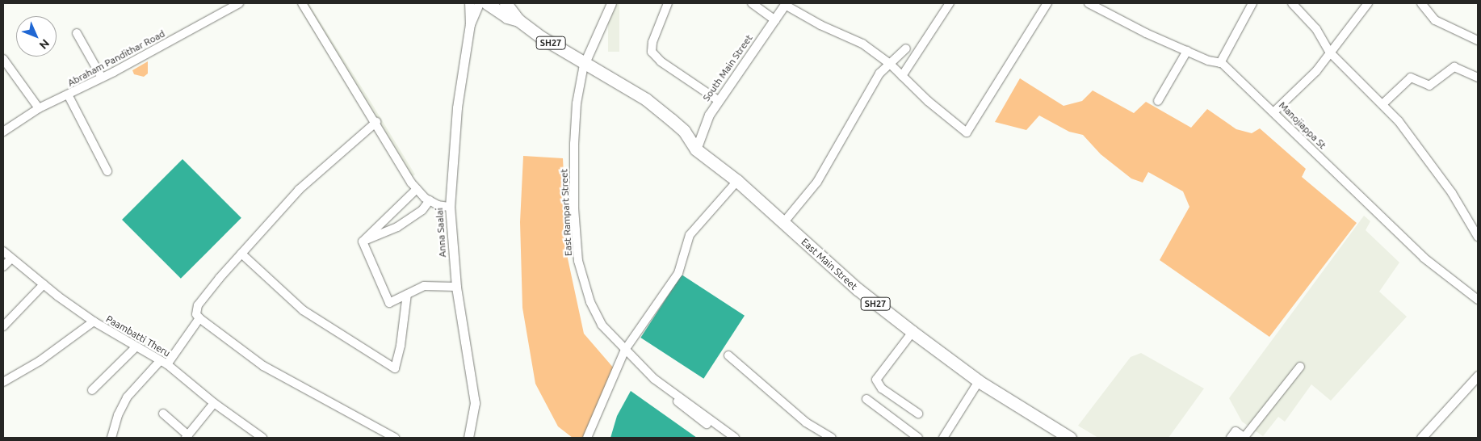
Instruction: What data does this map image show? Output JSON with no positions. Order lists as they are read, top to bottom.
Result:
{
  "streets": {
    "main road": ["SH27", "East Main Street"],
    "street": [
      "Abraham Pandithar Road",
      "South Main Street",
      "Manojiappa St",
      "East Rampart Street",
      "Anna Saalai",
      "Paambatti Theru"
    ]
  },
  "crossings": [
    ["SH27", "South Main Street"],
    ["SH27", "East Rampart Street"],
    ["SH27", "East Main Street"],
    ["South Main Street", "East Main Street"]
  ],
  "north": "bottom right"
}
